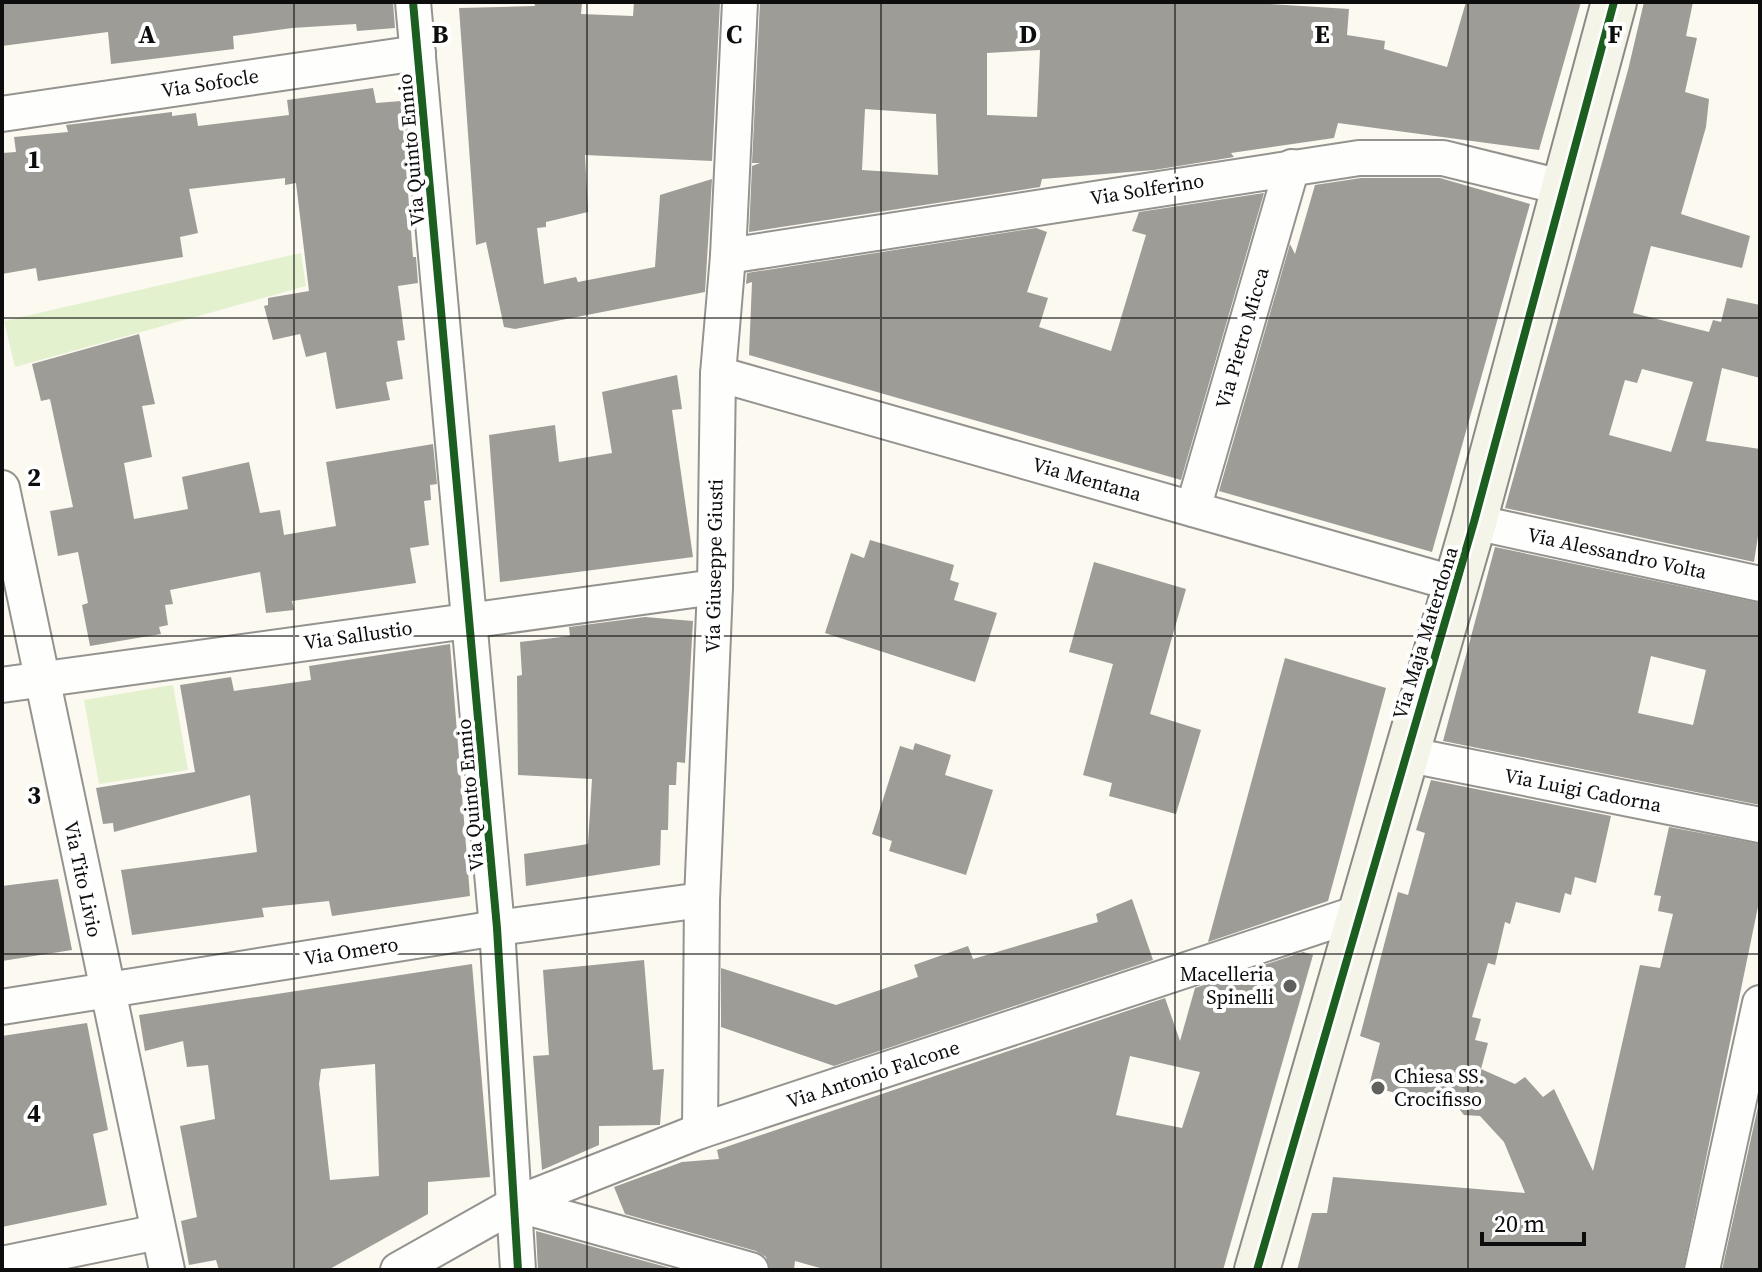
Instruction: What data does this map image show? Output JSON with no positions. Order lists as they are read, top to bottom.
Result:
{
  "streets": {
    "main road": ["Via Maja Materdona"],
    "street": [
      "Via Sofocle",
      "Via Quinto Ennio",
      "Via Solferino",
      "Via Pietro Micca",
      "Via Mentana",
      "Via Alessandro Volta",
      "Via Giuseppe Giusti",
      "Via Sallustio",
      "Via Luigi Cadorna",
      "Via Tito Livio",
      "Via Omero",
      "Via Antonio Falcone"
    ]
  },
  "crossings": [
    ["Via Sofocle", "Via Quinto Ennio"],
    ["Via Quinto Ennio", "Via Sallustio"],
    ["Via Quinto Ennio", "Via Omero"],
    ["Via Quinto Ennio", "Via Antonio Falcone"],
    ["Via Solferino", "Via Pietro Micca"],
    ["Via Solferino", "Via Giuseppe Giusti"],
    ["Via Solferino", "Via Maja Materdona"],
    ["Via Pietro Micca", "Via Mentana"],
    ["Via Mentana", "Via Giuseppe Giusti"],
    ["Via Mentana", "Via Maja Materdona"],
    ["Via Alessandro Volta", "Via Maja Materdona"],
    ["Via Giuseppe Giusti", "Via Sallustio"],
    ["Via Giuseppe Giusti", "Via Omero"],
    ["Via Giuseppe Giusti", "Via Antonio Falcone"],
    ["Via Maja Materdona", "Via Luigi Cadorna"],
    ["Via Maja Materdona", "Via Antonio Falcone"],
    ["Via Sallustio", "Via Tito Livio"],
    ["Via Tito Livio", "Via Omero"]
  ],
  "places": ["Macelleria Spinelli", "Chiesa SS. Crocifisso"],
  "scale_bar": "20 m",
  "grid": {
    "columns": [
      "A",
      "B",
      "C",
      "D",
      "E",
      "F"
    ],
    "rows": [
      "1",
      "2",
      "3",
      "4"
    ]
  }
}
